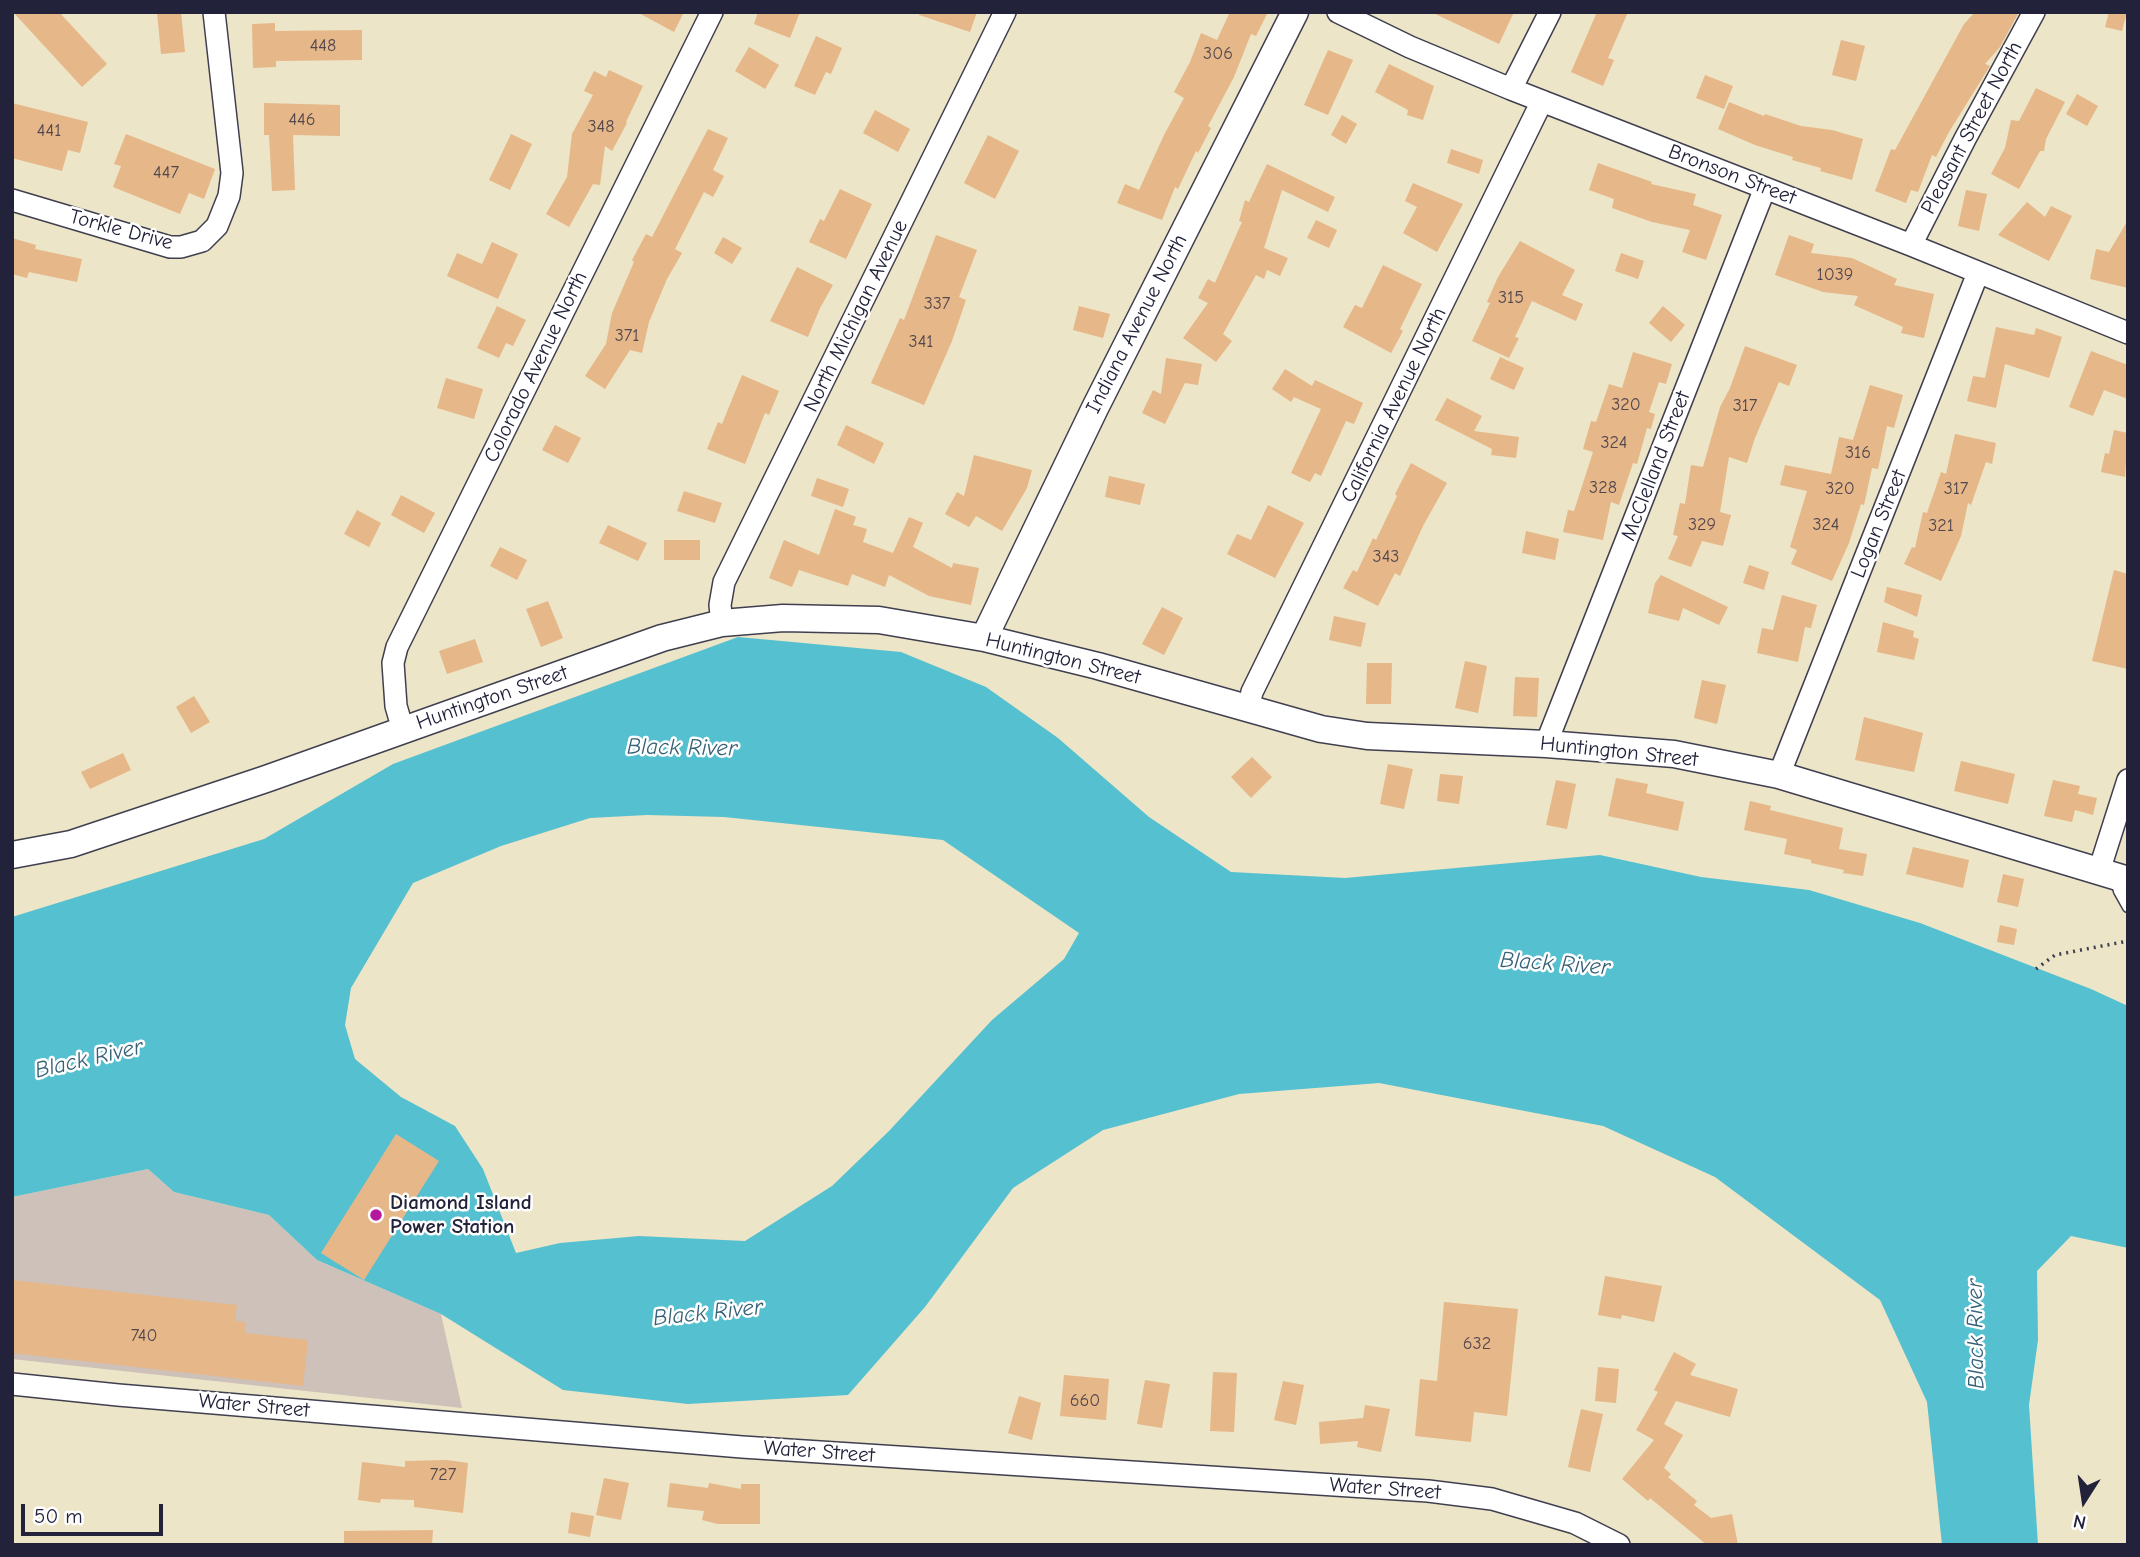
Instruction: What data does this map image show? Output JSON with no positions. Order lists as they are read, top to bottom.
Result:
{
  "streets": {
    "street": [
      "Pleasant Street North",
      "Bronson Street",
      "Torkle Drive",
      "North Michigan Avenue",
      "Indiana Avenue North",
      "Colorado Avenue North",
      "California Avenue North",
      "McClelland Street",
      "Logan Street",
      "Huntington Street",
      "Water Street"
    ]
  },
  "crossings": [
    ["Pleasant Street North", "Bronson Street"],
    ["Bronson Street", "California Avenue North"],
    ["Bronson Street", "McClelland Street"],
    ["Bronson Street", "Logan Street"],
    ["North Michigan Avenue", "Huntington Street"],
    ["Indiana Avenue North", "Huntington Street"],
    ["Colorado Avenue North", "Huntington Street"],
    ["California Avenue North", "Huntington Street"],
    ["McClelland Street", "Huntington Street"],
    ["Logan Street", "Huntington Street"]
  ],
  "water": ["Black River"],
  "places": ["Diamond Island Power Station"],
  "house_numbers": [
    "448",
    "306",
    "446",
    "348",
    "441",
    "447",
    "1039",
    "315",
    "337",
    "371",
    "341",
    "320",
    "317",
    "324",
    "316",
    "328",
    "320",
    "317",
    "329",
    "324",
    "321",
    "343",
    "740",
    "632",
    "660",
    "727"
  ],
  "scale_bar": "50 m",
  "north": "bottom"
}
